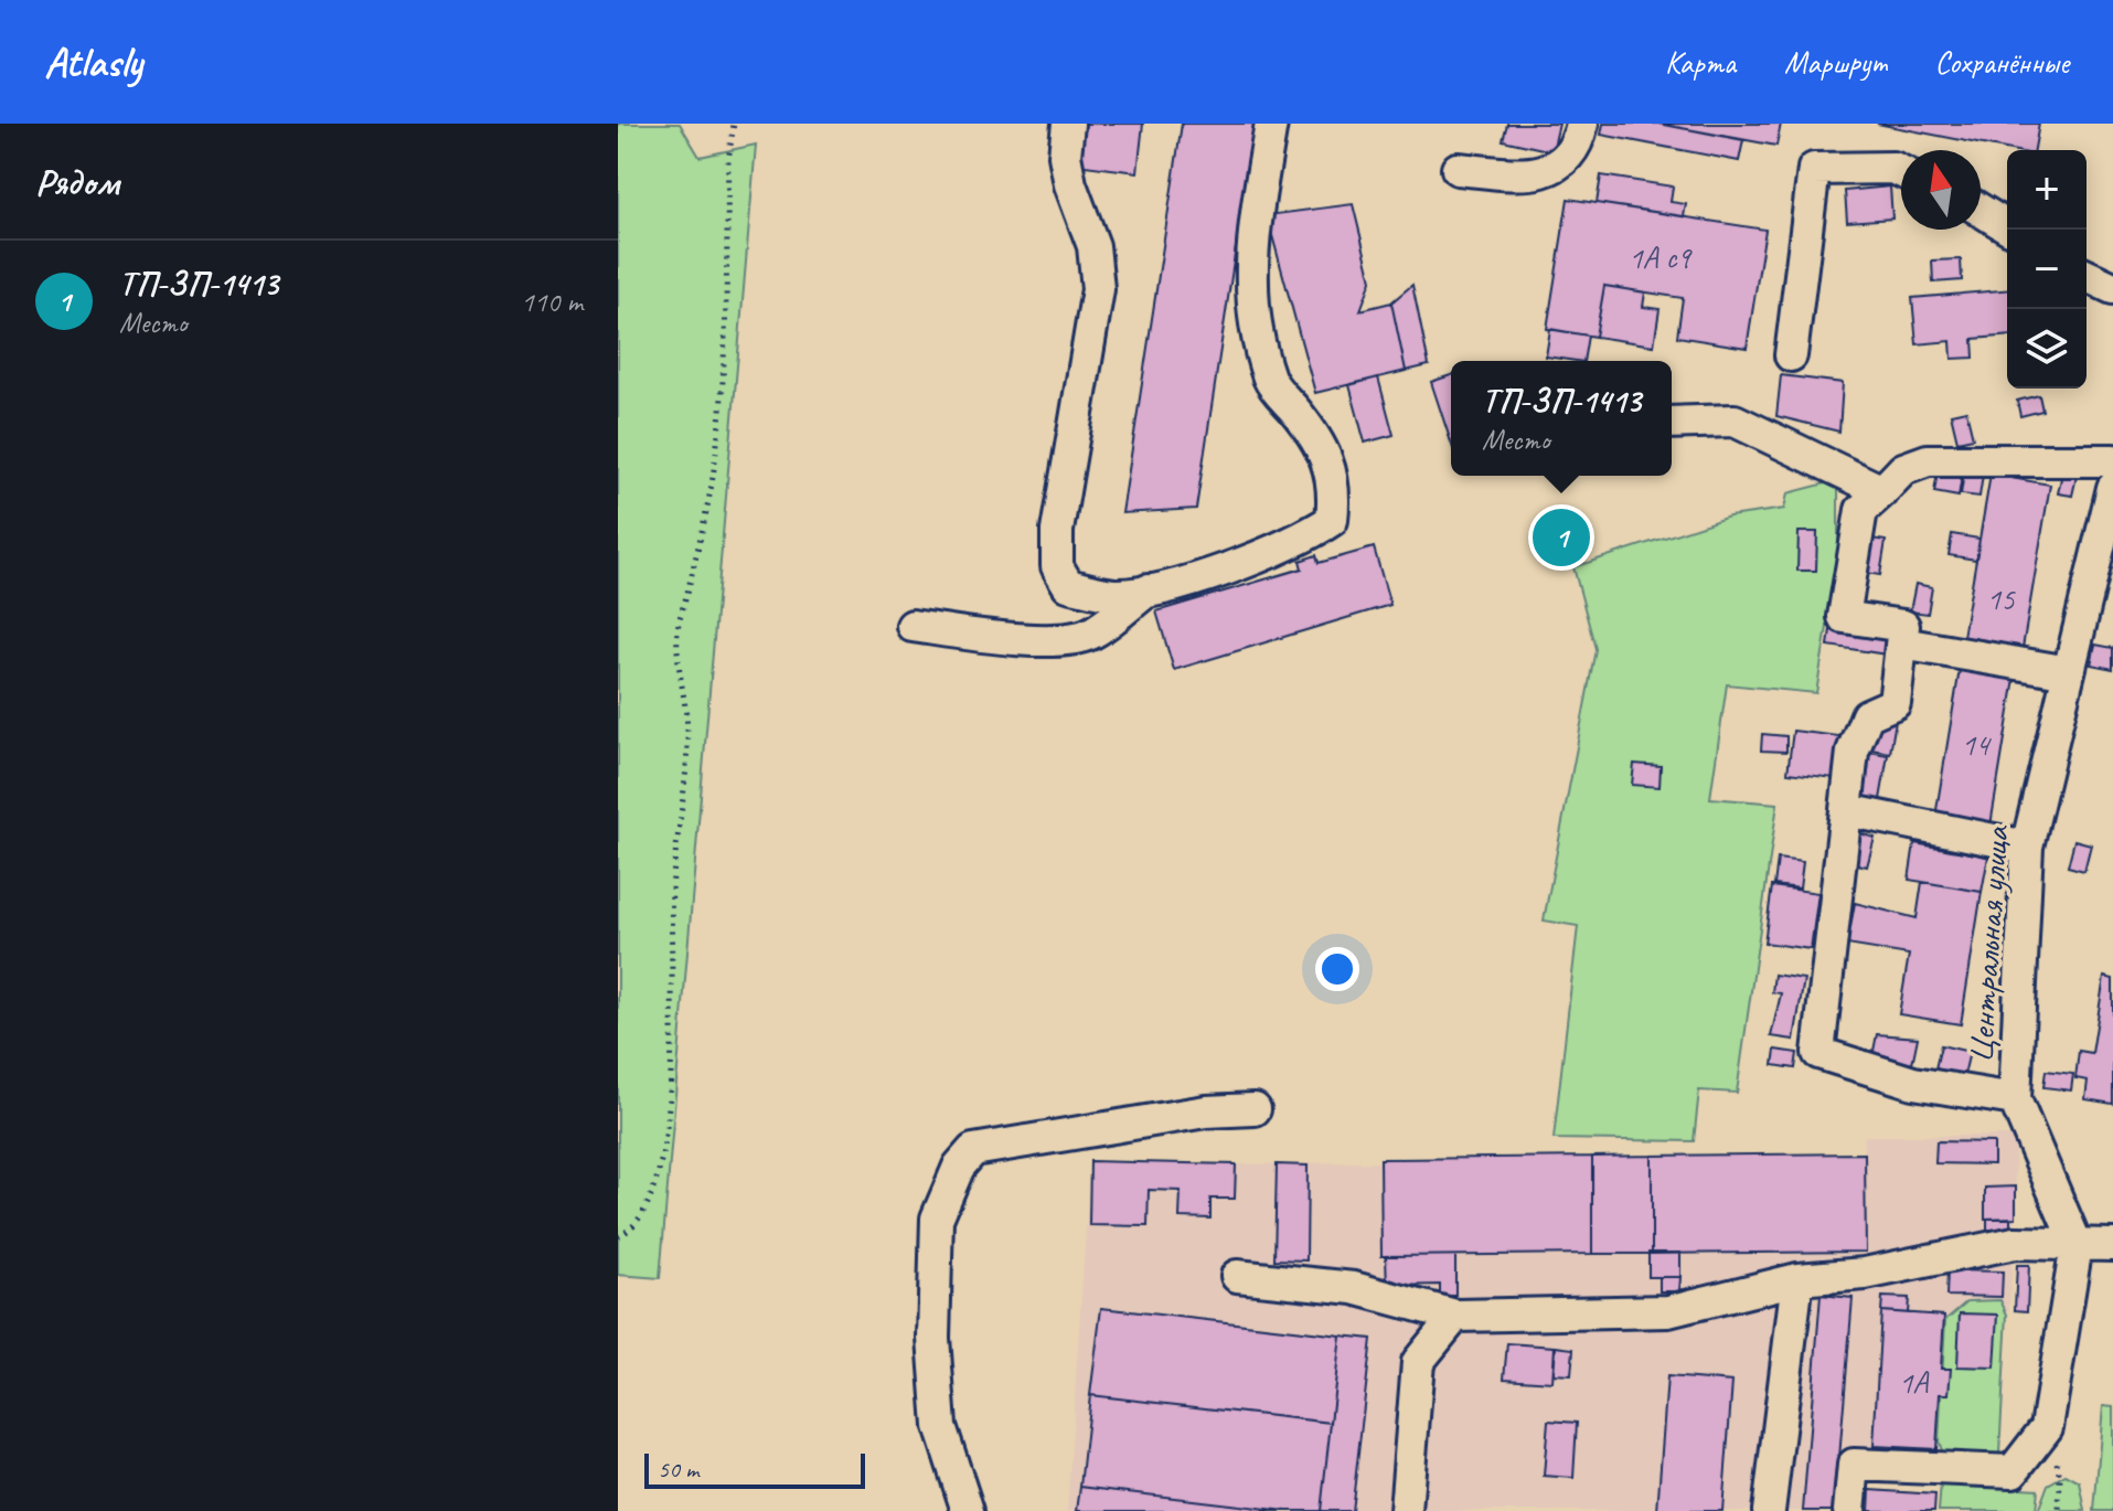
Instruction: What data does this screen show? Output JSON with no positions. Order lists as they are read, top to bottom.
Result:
{
  "streets": {
    "street": ["Центральная улица"]
  },
  "house_numbers": [
    "1А с9",
    "15",
    "14",
    "1А"
  ],
  "scale_bar": "50 m",
  "north": "top",
  "page": {
    "header": "Atlasly",
    "nav": ["Карта", "Маршрут", "Сохранённые"],
    "heading": "Рядом",
    "map_buttons": ["+", "−"],
    "list": [
      {
        "mark": "1",
        "name": "ТП-ЗП-1413",
        "note": "Место",
        "value": "110 m"
      }
    ],
    "popup": ["ТП-ЗП-1413", "Место"],
    "pins": "1",
    "scale": "50 m"
  }
}
